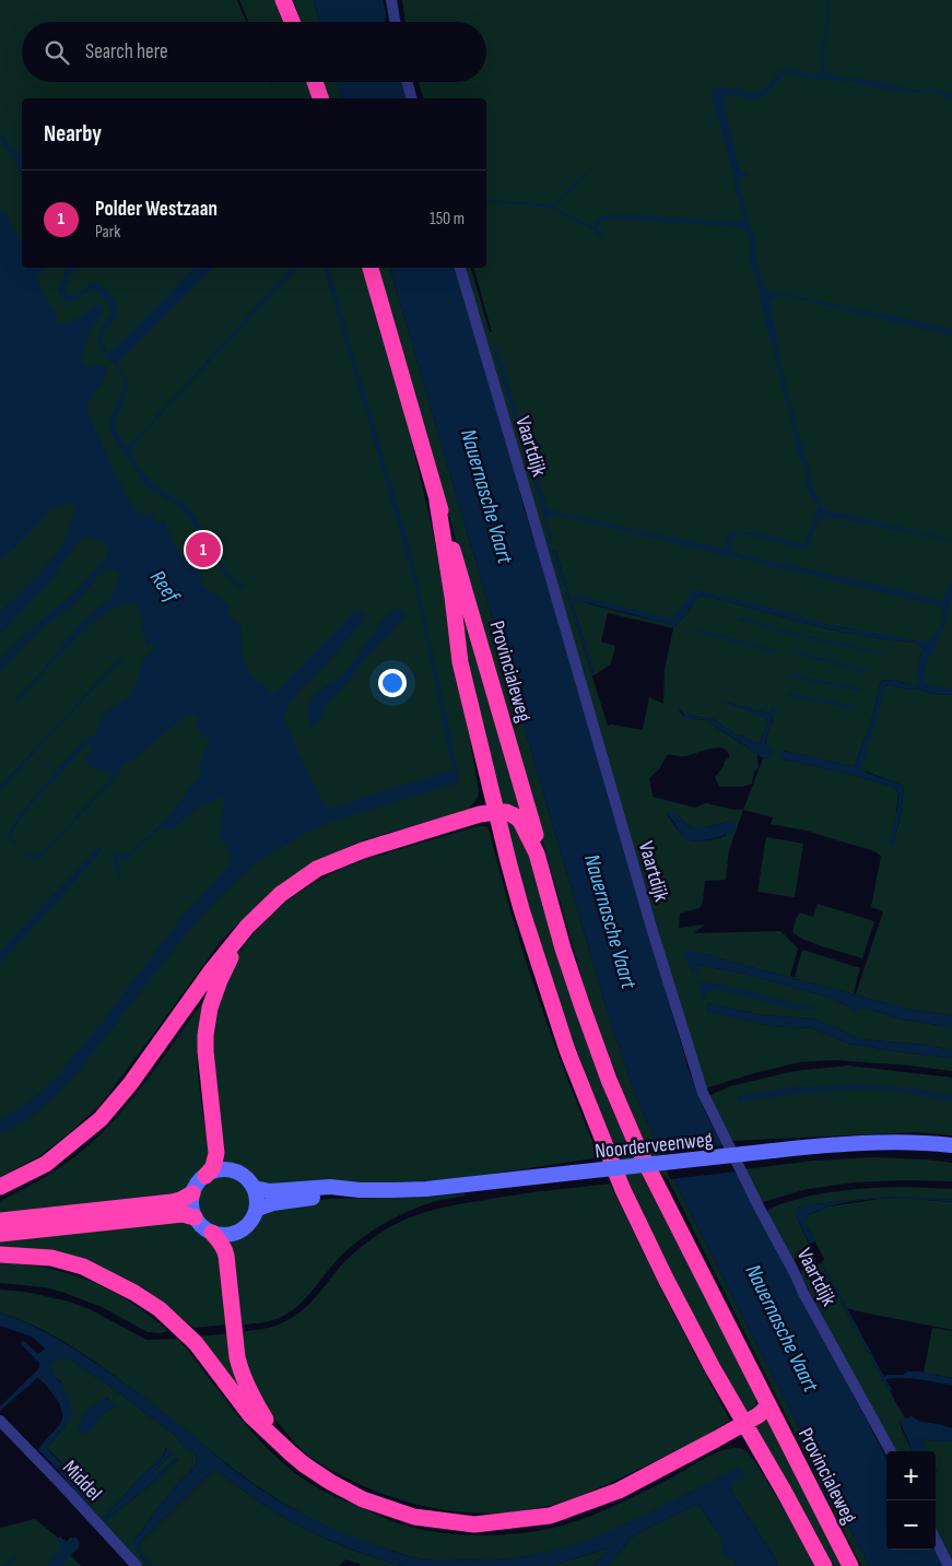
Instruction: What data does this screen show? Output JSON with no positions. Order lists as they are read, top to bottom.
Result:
{
  "streets": {
    "highway": ["Provincialeweg"],
    "street": ["Vaartdijk", "Noorderveenweg", "Middel"]
  },
  "water": ["Nauernasche Vaart", "Reef"],
  "page": {
    "search": "Search here",
    "heading": "Nearby",
    "list": [
      {
        "mark": "1",
        "name": "Polder Westzaan",
        "note": "Park",
        "value": "150 m"
      }
    ],
    "pins": "1",
    "map_buttons": ["+", "−"]
  }
}
